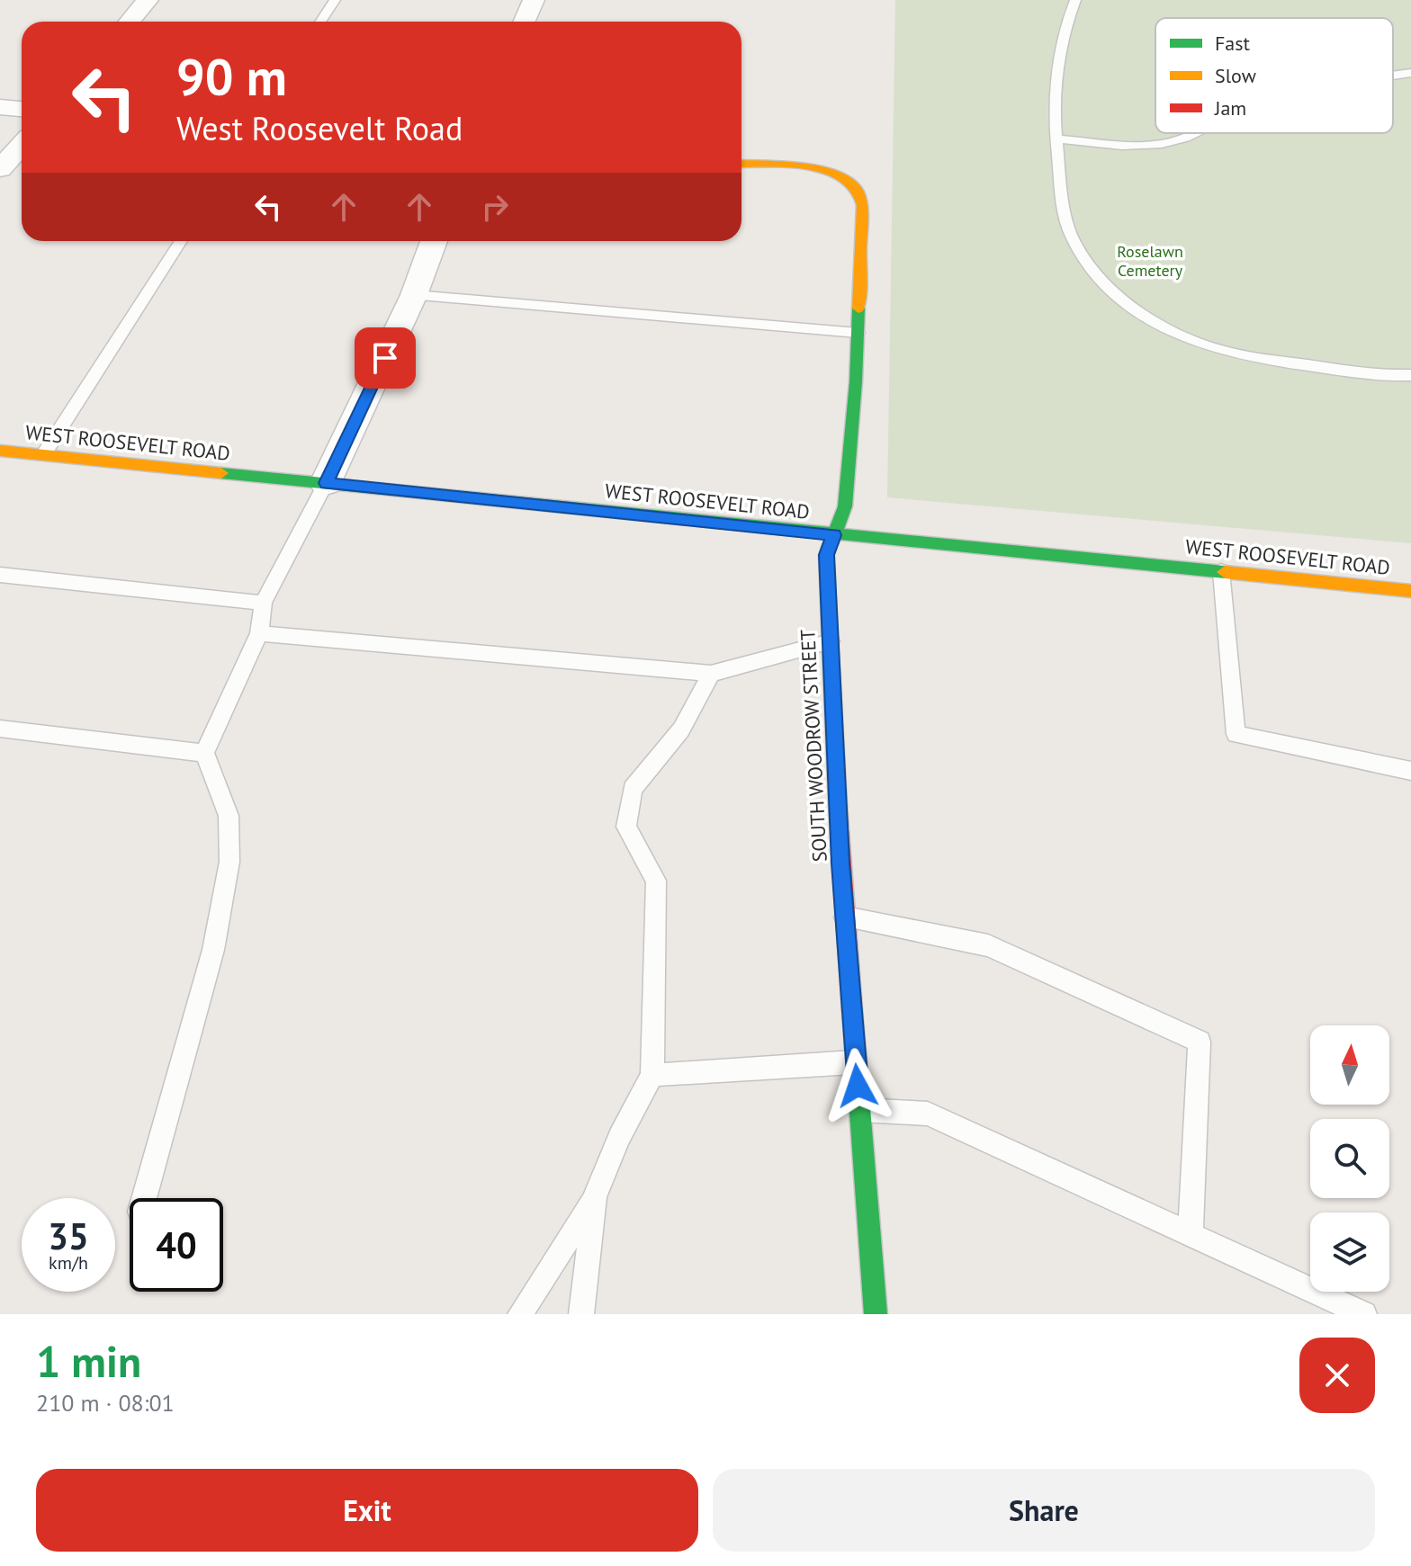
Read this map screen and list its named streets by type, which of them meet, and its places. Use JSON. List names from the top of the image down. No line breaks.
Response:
{"streets":{"street":["WEST ROOSEVELT ROAD","SOUTH WOODROW STREET"]},"crossings":[["WEST ROOSEVELT ROAD","SOUTH WOODROW STREET"]],"parks":["Roselawn Cemetery"],"legend":["Fast","Slow","Jam"],"north":"top","page":{"turn":["90 m","West Roosevelt Road"],"speed":"35 km/h","limit":"40","heading":["1 min","210 m · 08:01"],"buttons":["Exit","Share"]}}
